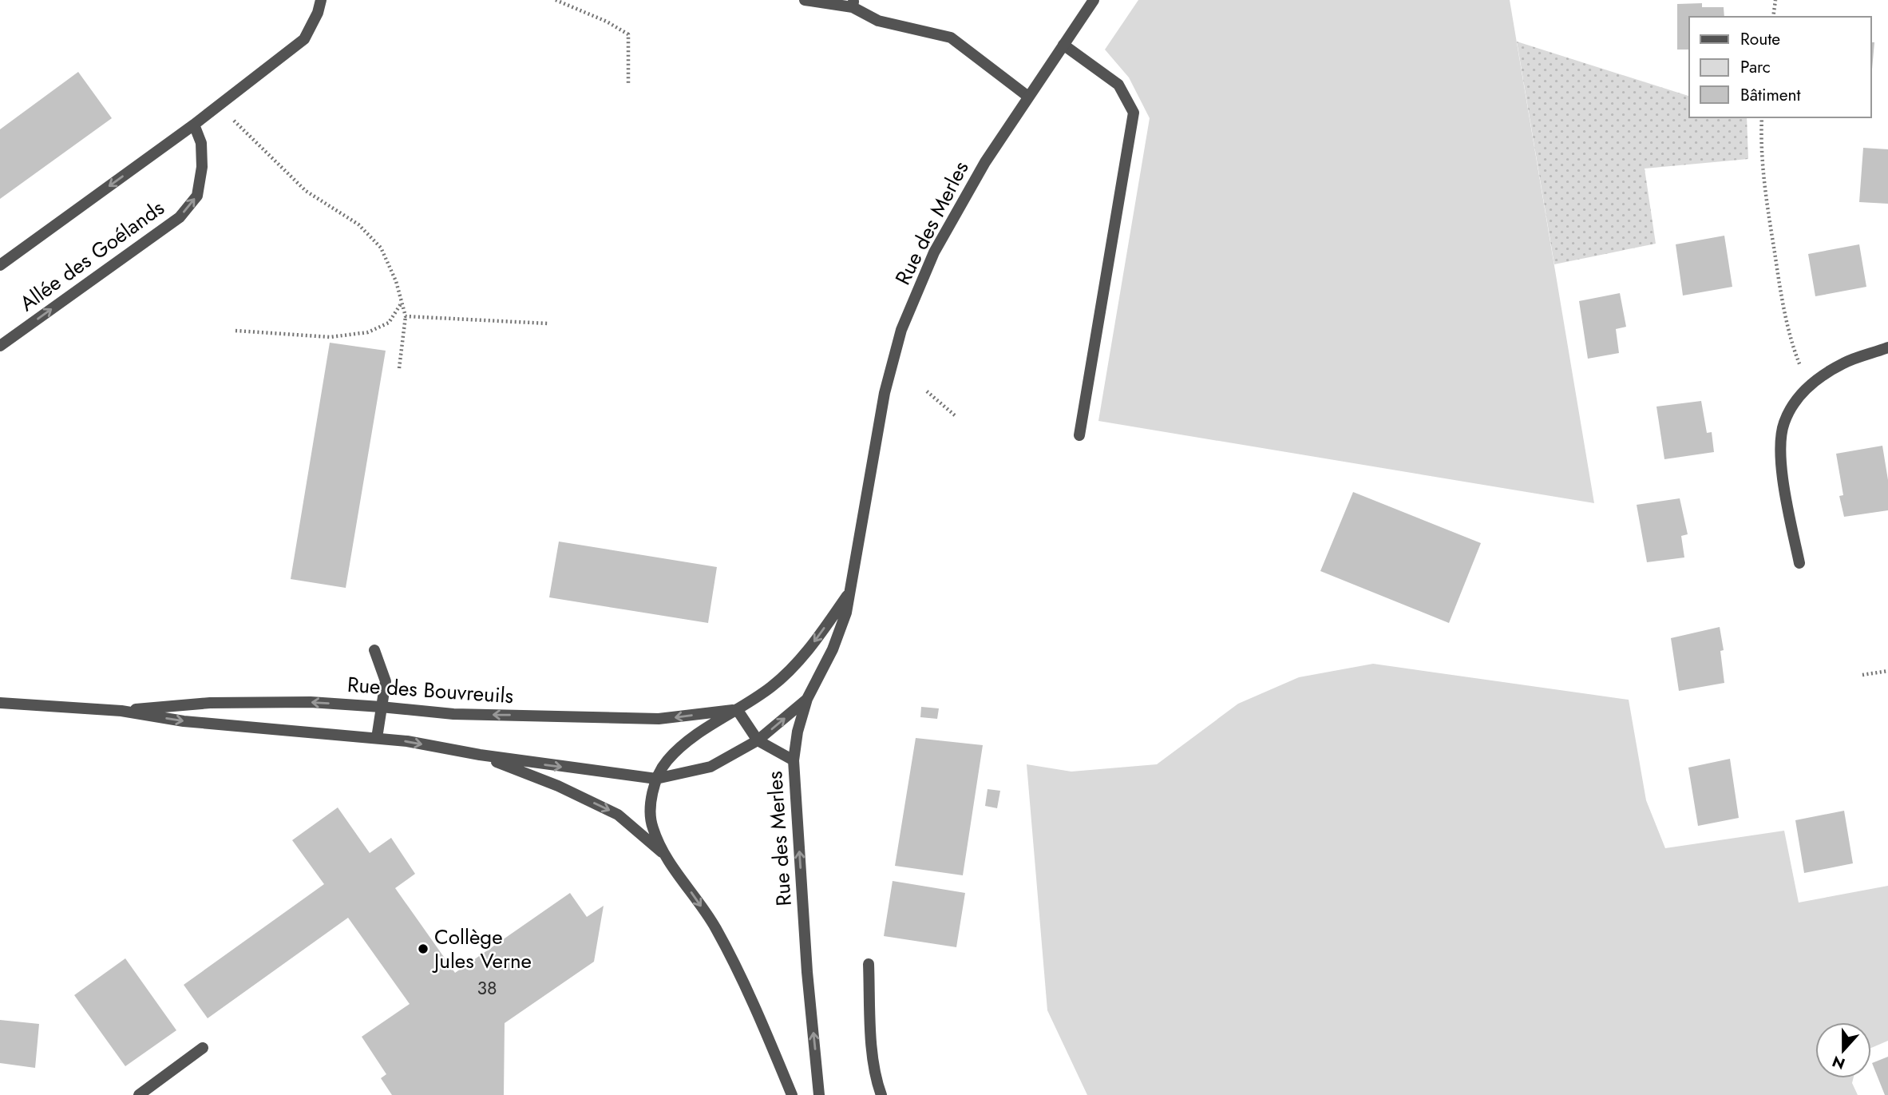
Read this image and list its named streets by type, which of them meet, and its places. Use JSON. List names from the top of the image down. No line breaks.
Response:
{"streets":{"street":["Rue des Merles","Allée des Goélands","Rue des Bouvreuils"]},"crossings":[["Rue des Merles","Rue des Bouvreuils"]],"places":["Collège Jules Verne"],"house_numbers":["38"],"legend":["Route","Parc","Bâtiment"],"north":"bottom"}
